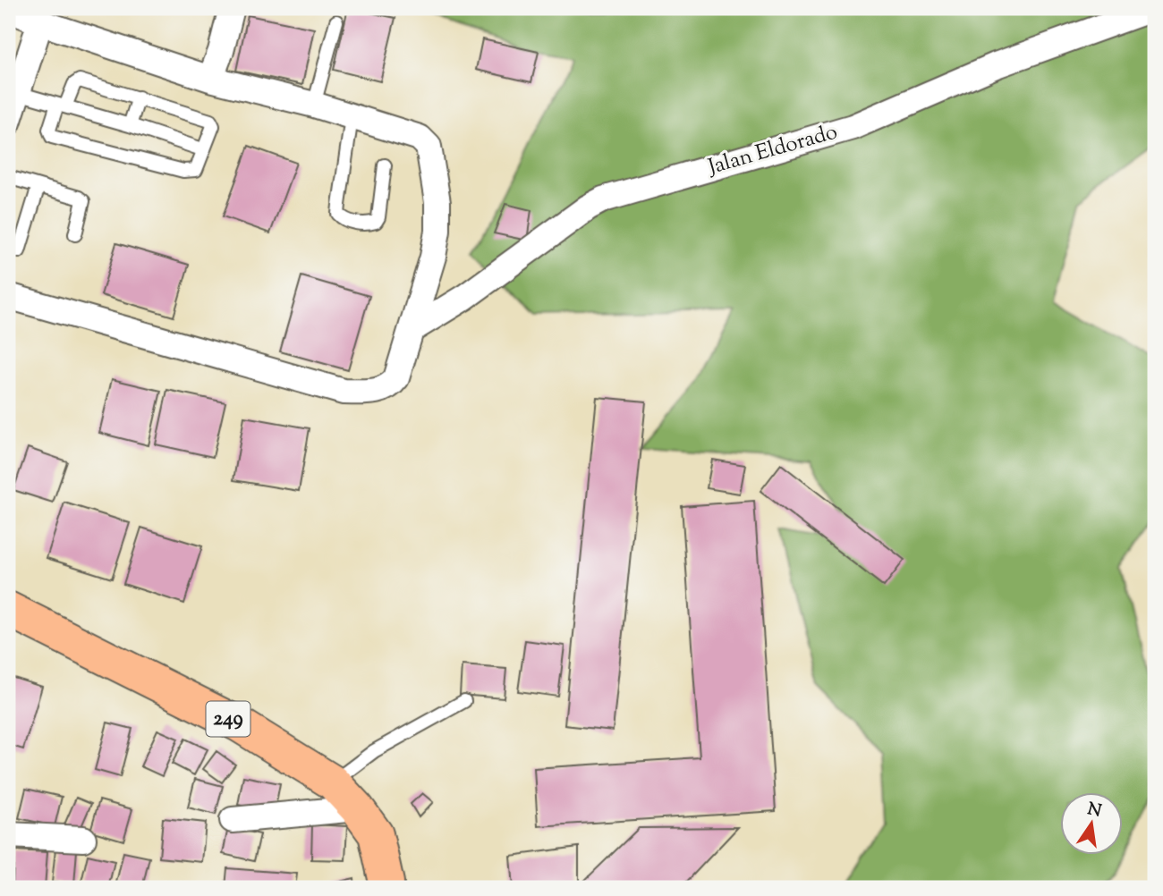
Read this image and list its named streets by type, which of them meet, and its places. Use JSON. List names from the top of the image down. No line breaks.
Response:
{"streets":{"main road":["249"],"street":["Jalan Eldorado"]},"north":"top"}
